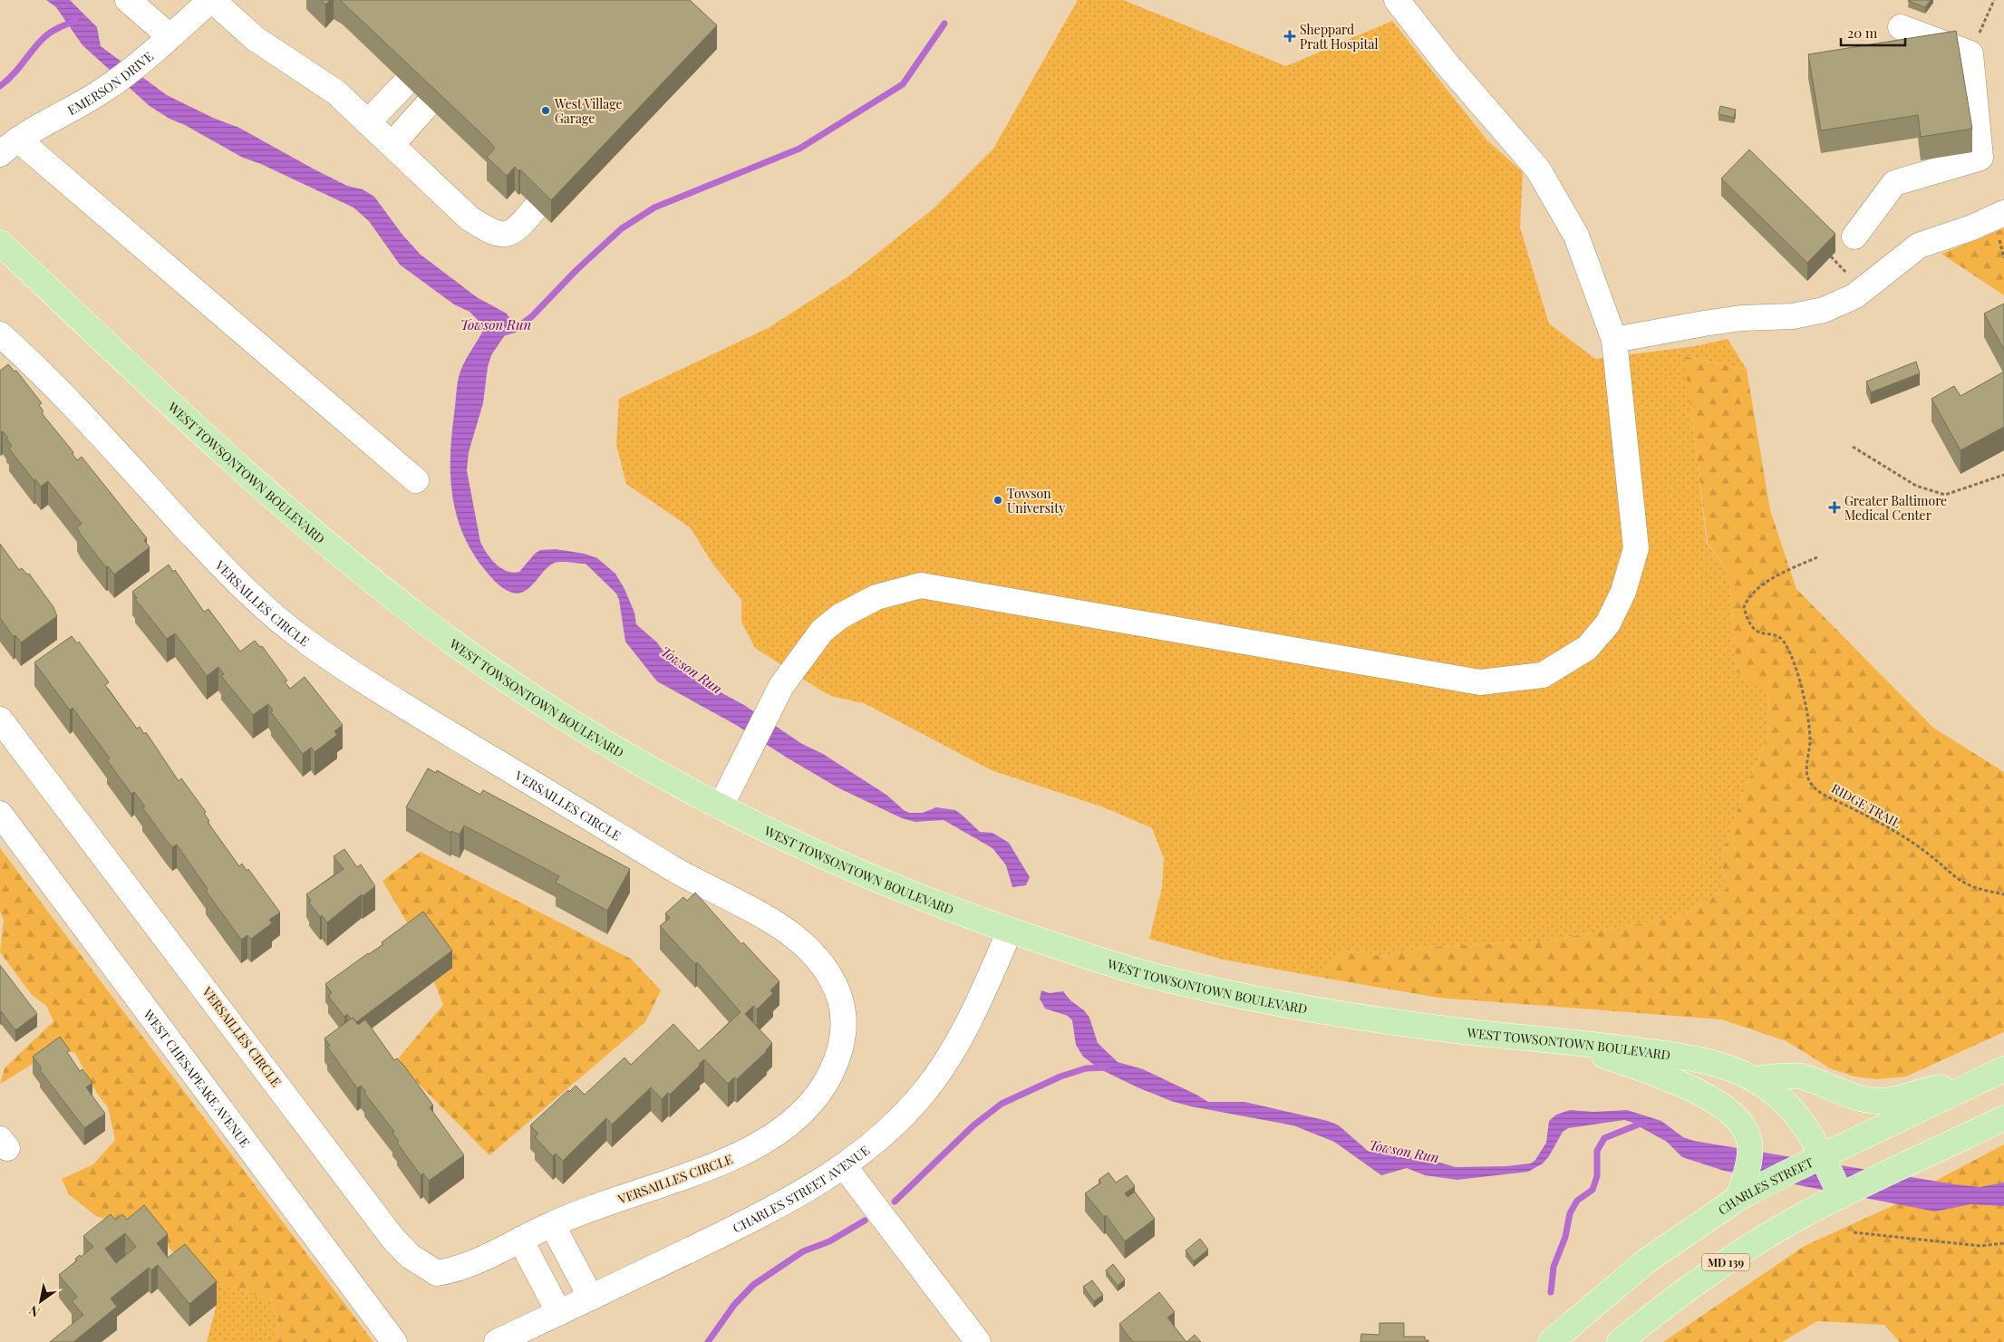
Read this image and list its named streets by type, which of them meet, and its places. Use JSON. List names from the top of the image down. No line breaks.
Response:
{"streets":{"main road":["WEST TOWSONTOWN BOULEVARD","CHARLES STREET","MD 139"],"street":["EMERSON DRIVE","VERSAILLES CIRCLE","WEST CHESAPEAKE AVENUE","CHARLES STREET AVENUE"],"path":["RIDGE TRAIL"]},"crossings":[["WEST TOWSONTOWN BOULEVARD","CHARLES STREET"],["WEST TOWSONTOWN BOULEVARD","CHARLES STREET AVENUE"],["WEST TOWSONTOWN BOULEVARD","MD 139"]],"water":["Towson Run"],"places":{"health":["Sheppard Pratt Hospital","Greater Baltimore Medical Center"],"other":["West Village Garage","Towson University"]},"scale_bar":"20 m","north":"bottom left"}
